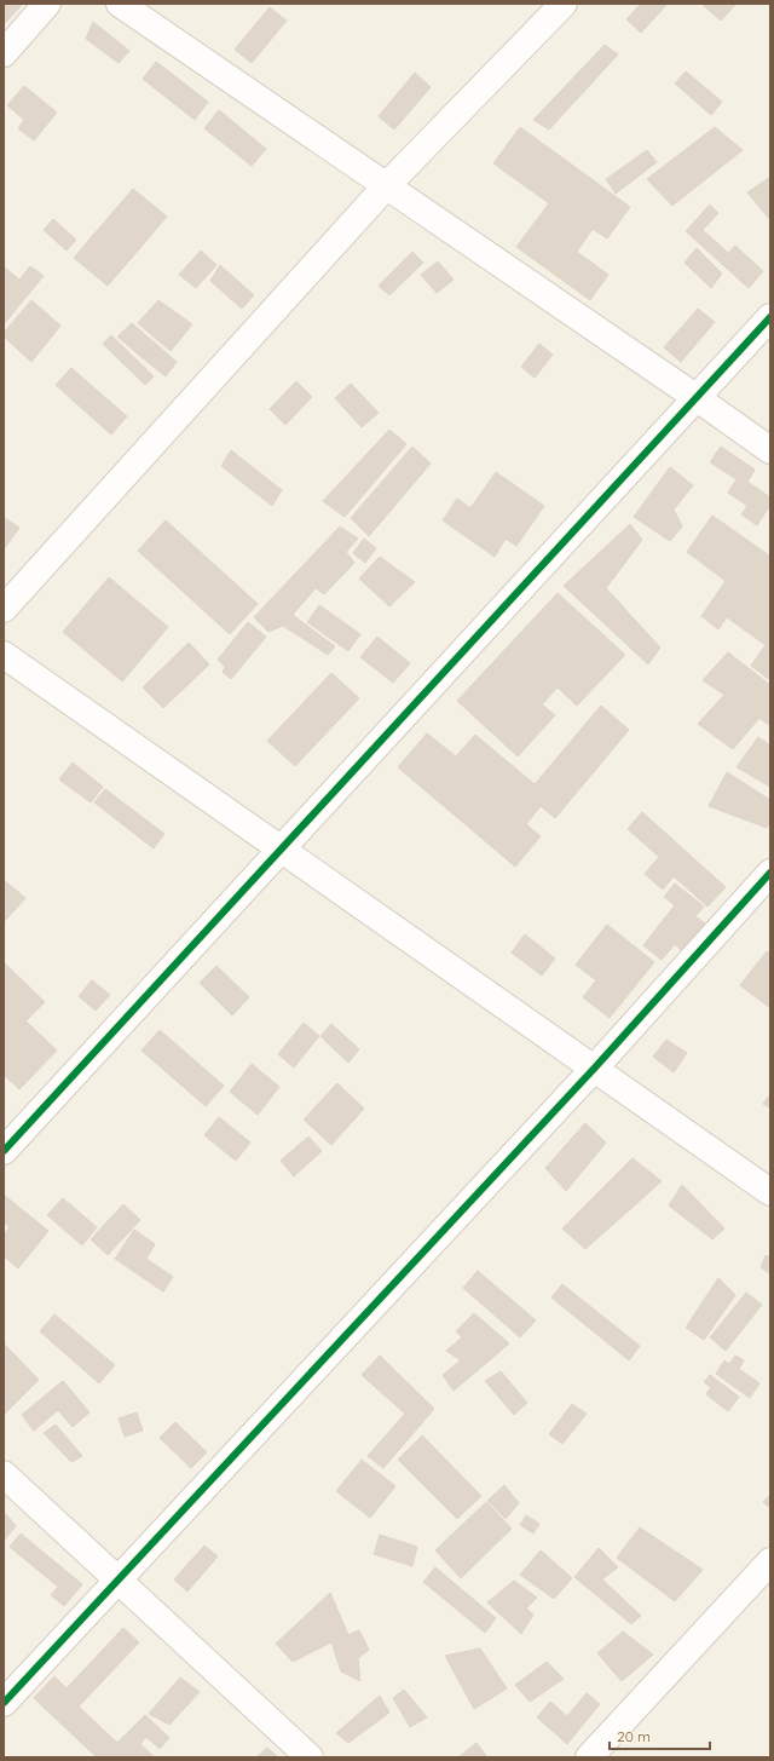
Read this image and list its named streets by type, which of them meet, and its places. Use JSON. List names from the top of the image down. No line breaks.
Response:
{"scale_bar":"20 m"}
